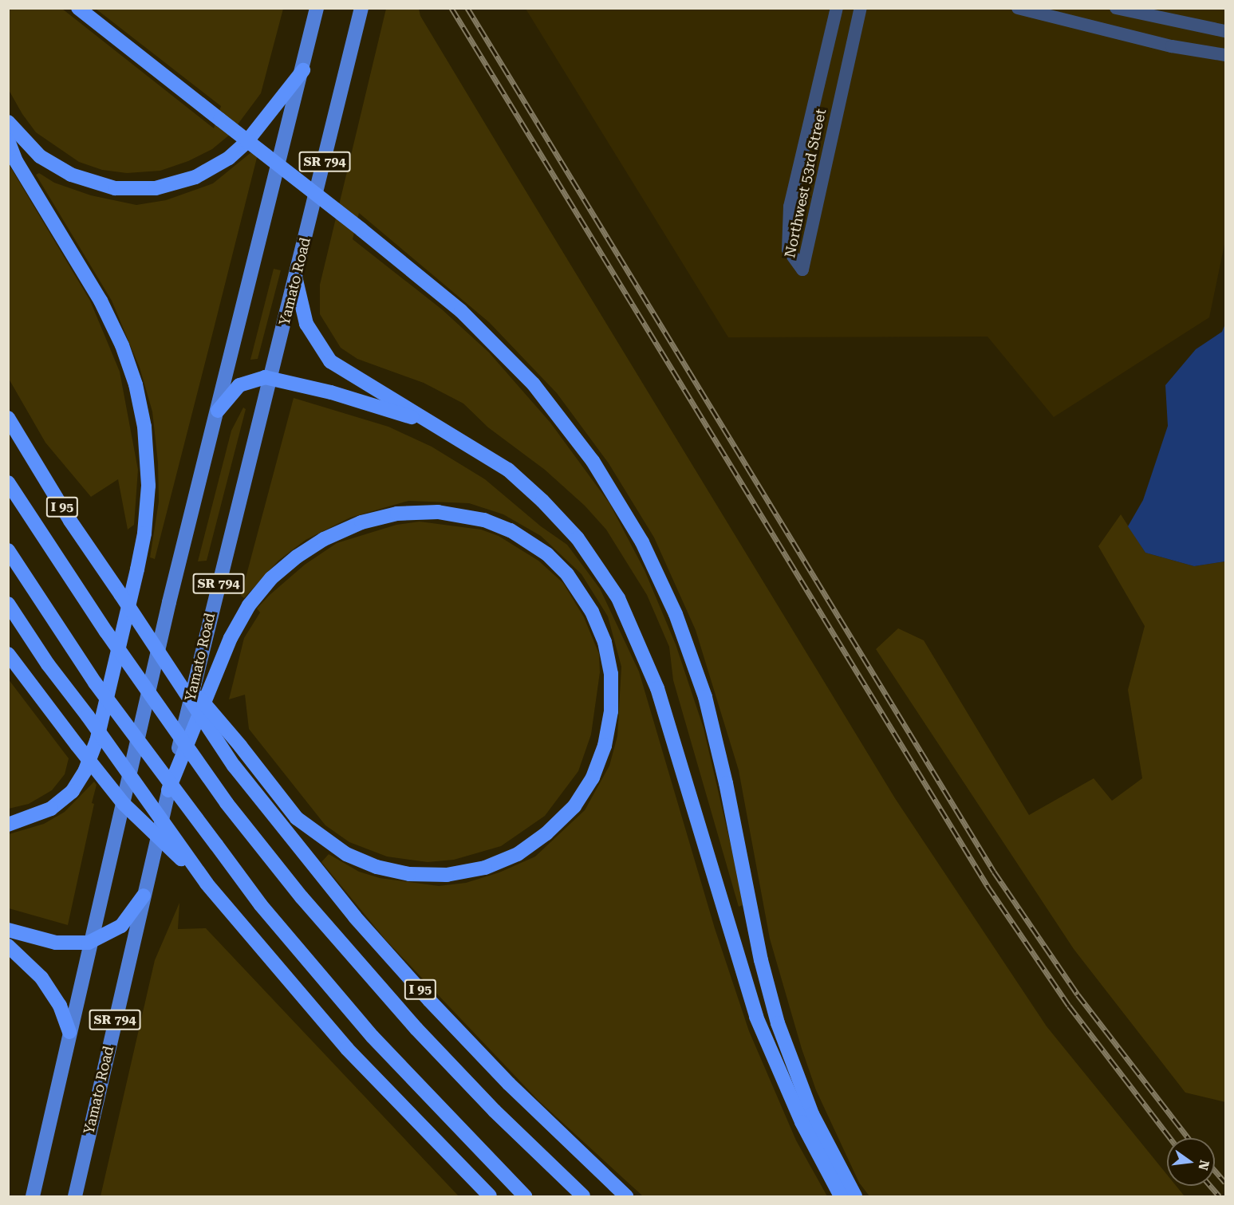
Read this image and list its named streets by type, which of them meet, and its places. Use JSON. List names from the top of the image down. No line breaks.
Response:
{"streets":{"highway":["I 95"],"main road":["SR 794","Yamato Road"],"street":["Northwest 53rd Street"]},"north":"right"}
